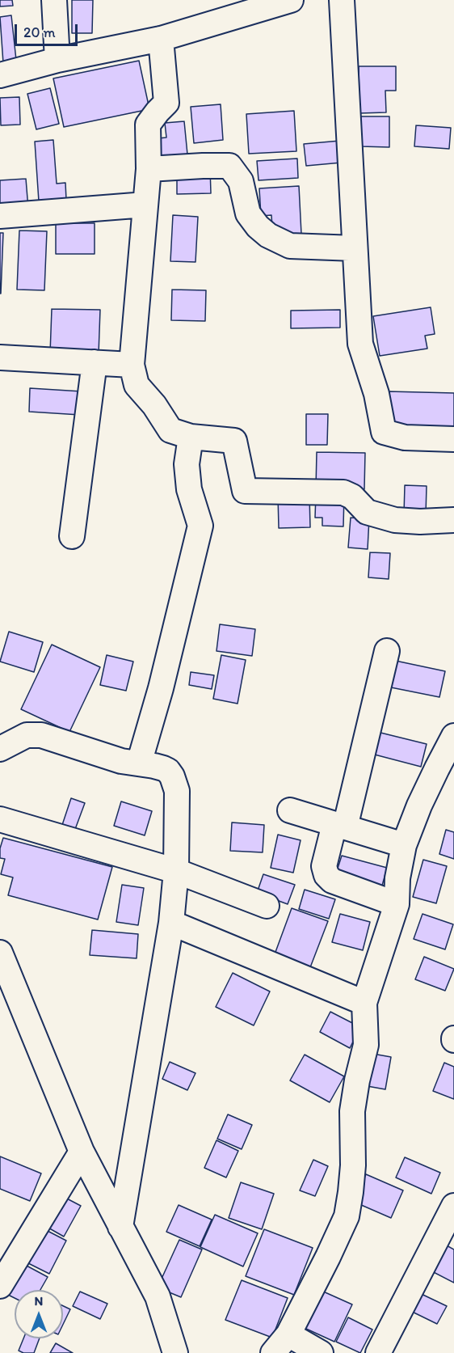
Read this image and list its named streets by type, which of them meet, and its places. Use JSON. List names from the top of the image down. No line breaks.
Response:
{"scale_bar":"20 m","north":"top"}
